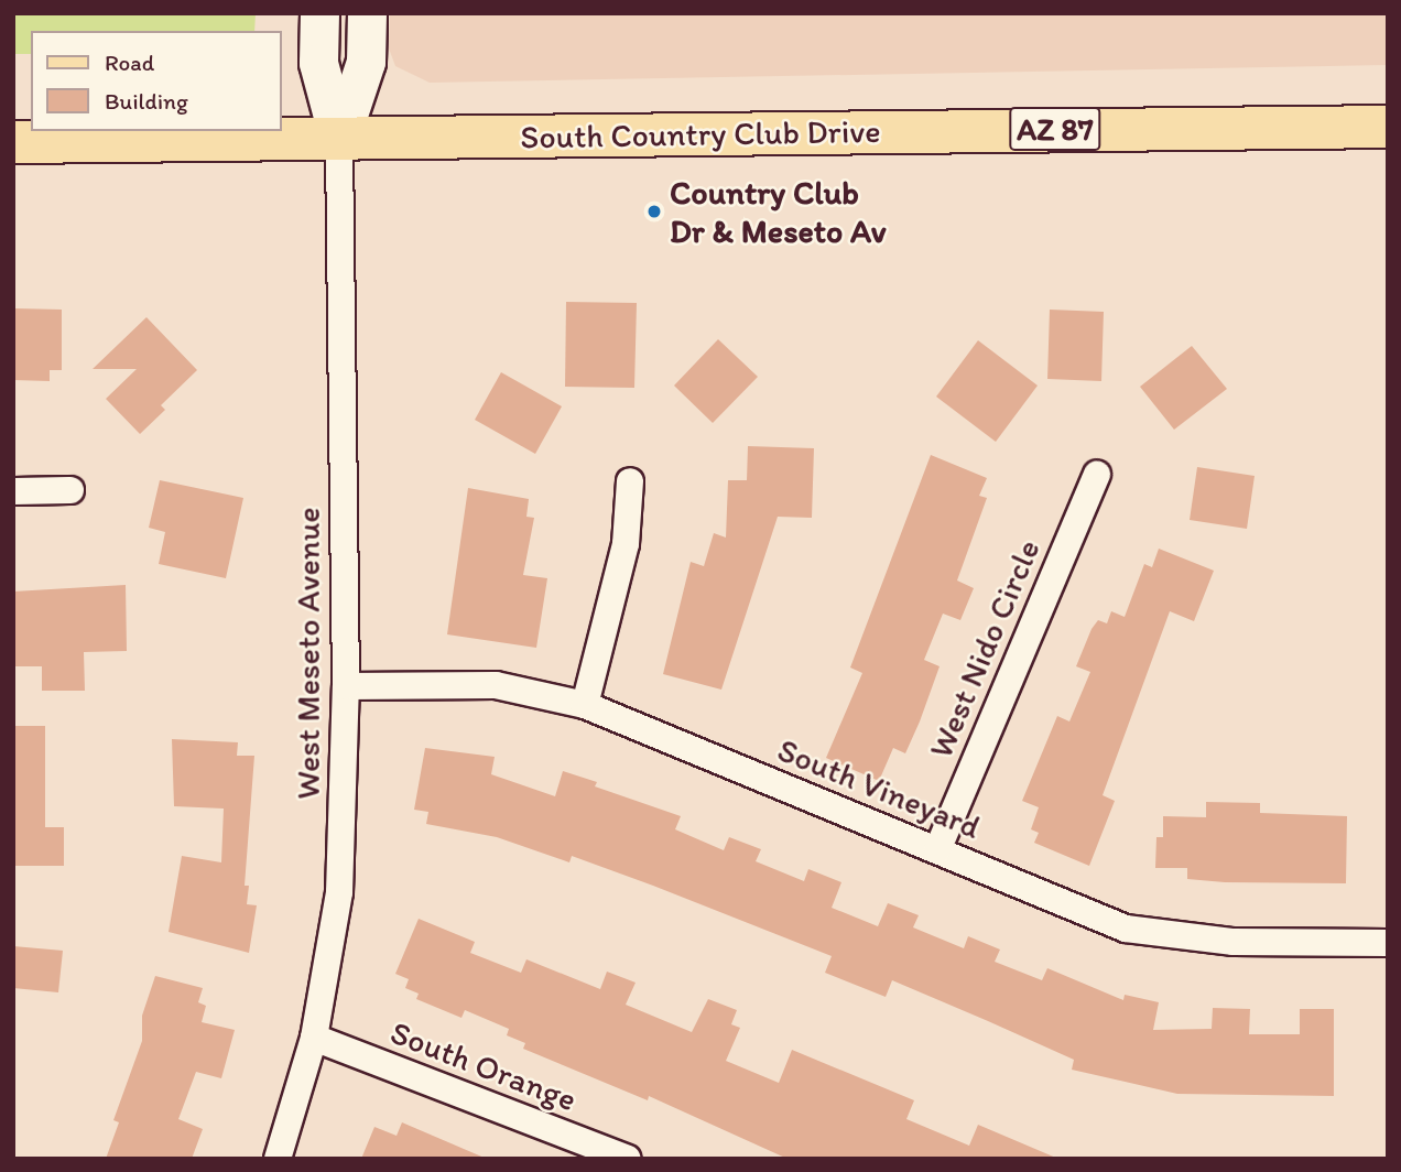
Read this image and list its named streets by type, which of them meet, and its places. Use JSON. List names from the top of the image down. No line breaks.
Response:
{"streets":{"main road":["AZ 87","South Country Club Drive"],"street":["West Nido Circle","West Meseto Avenue","South Vineyard","South Orange"]},"crossings":[["South Country Club Drive","West Meseto Avenue"],["West Nido Circle","South Vineyard"],["West Meseto Avenue","South Vineyard"],["West Meseto Avenue","South Orange"]],"places":["Country Club Dr & Meseto Av"],"legend":["Road","Building"]}
